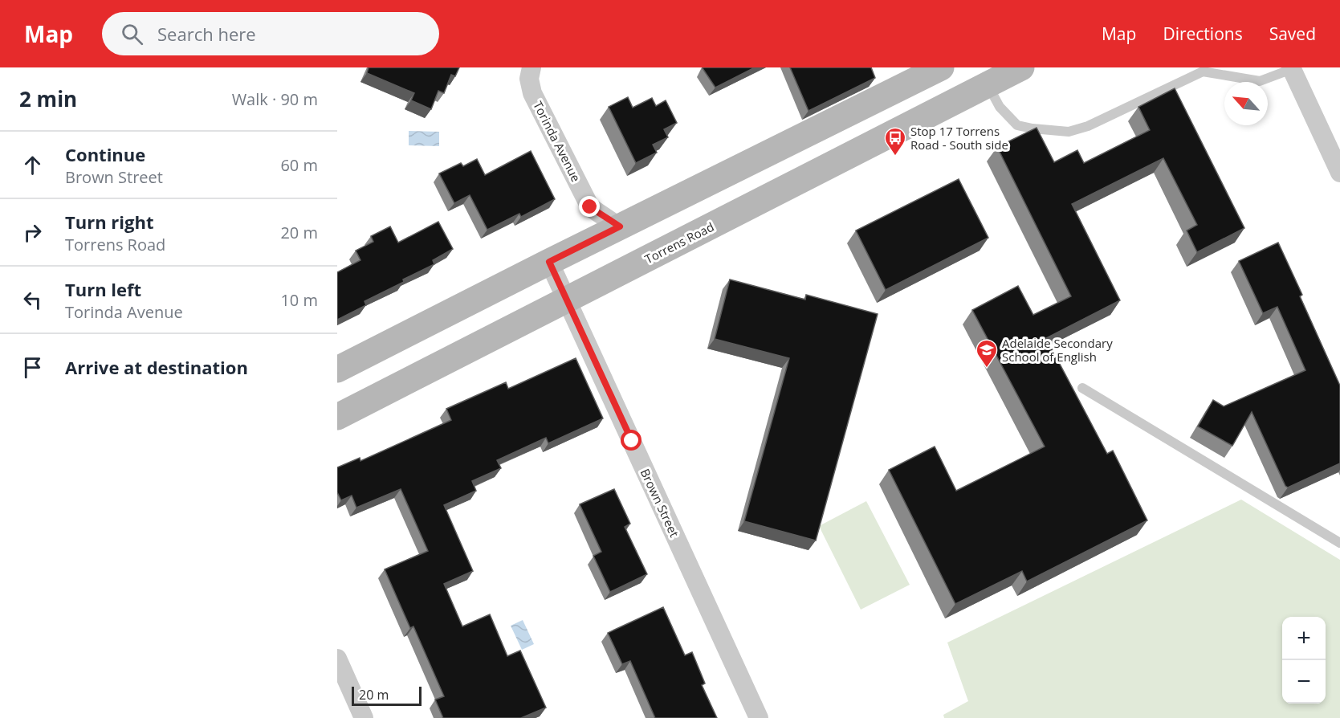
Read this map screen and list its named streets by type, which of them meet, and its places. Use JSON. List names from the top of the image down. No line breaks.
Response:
{"streets":{"main road":["Torrens Road"],"street":["Torinda Avenue","Brown Street"]},"crossings":[["Torrens Road","Brown Street"]],"places":{"bus stop":["Stop 17 Torrens Road - South side"],"school or university":["Adelaide Secondary School of English"]},"scale_bar":"20 m","north":"top left","page":{"header":"Map","search":"Search here","nav":["Map","Directions","Saved"],"heading":["2 min","Walk · 90 m"],"list":[["Continue","Brown Street","60 m"],["Turn right","Torrens Road","20 m"],["Turn left","Torinda Avenue","10 m"],"Arrive at destination"],"map_buttons":["+","−"],"scale":"20 m"}}
